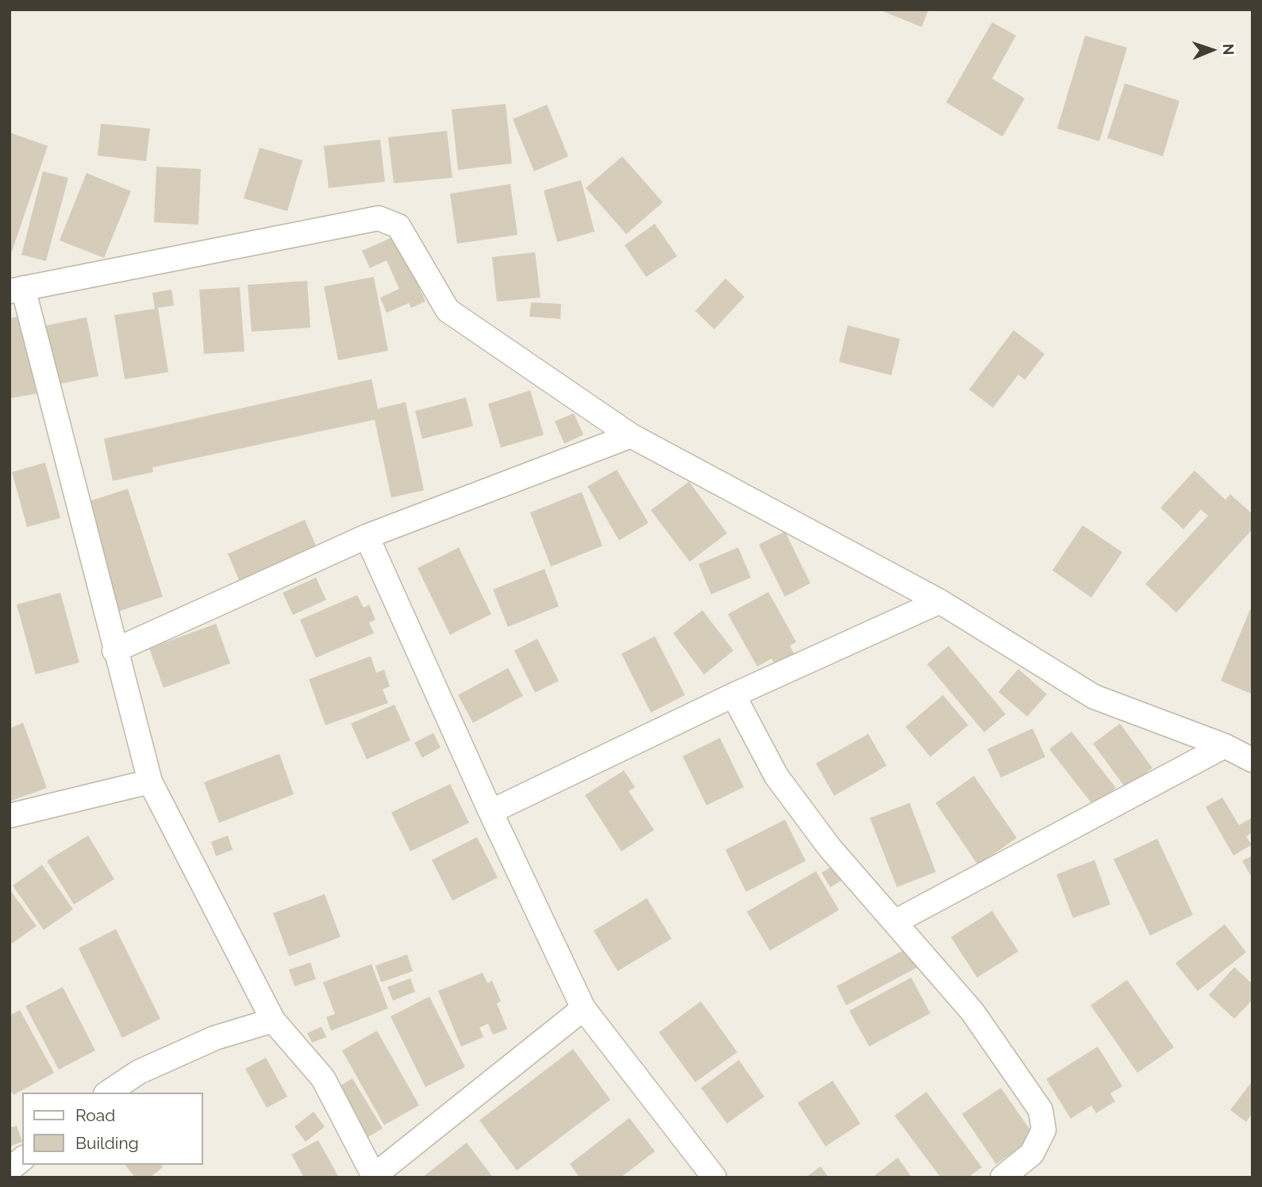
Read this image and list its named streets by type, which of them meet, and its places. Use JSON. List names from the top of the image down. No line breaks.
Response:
{"legend":["Road","Building"],"north":"right"}
